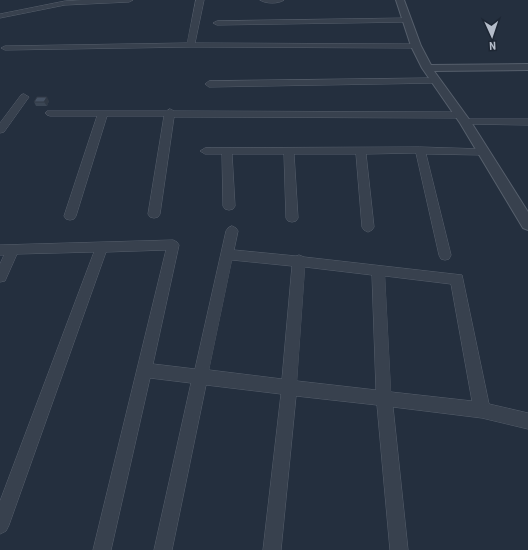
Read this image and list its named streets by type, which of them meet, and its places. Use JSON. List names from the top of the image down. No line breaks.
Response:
{"north":"bottom"}
